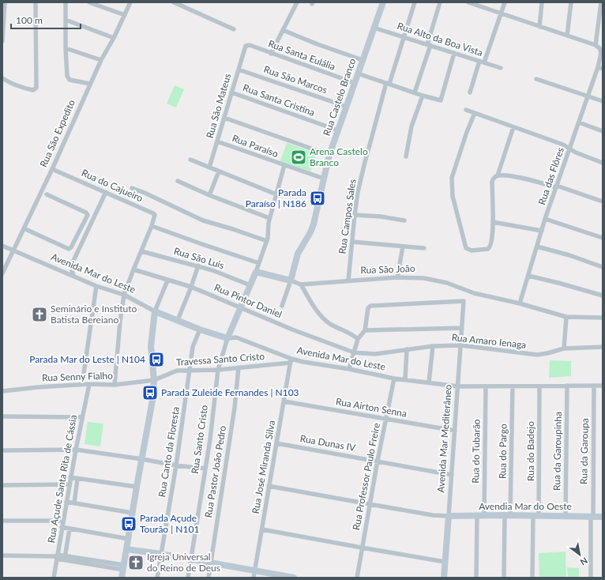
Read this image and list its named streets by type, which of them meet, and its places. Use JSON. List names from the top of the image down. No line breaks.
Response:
{"streets":{"street":["Rua Alto da Boa Vista","Rua Santa Eulália","Rua São Marcos","Rua Castelo Branco","Rua Santa Cristina","Rua São Mateus","Rua São Expedito","Rua Paraíso","Rua das Flôres","Rua do Cajueiro","Rua Campos Sales","Rua São Luis","Rua São João","Avenida Mar do Leste","Rua Pintor Daniel","Rua Amaro Ienaga","Travessa Santo Cristo","Rua Senny Fialho","Rua Airton Senna","Avenida Mar Mediterâneo","Rua Santo Cristo","Rua Dunas IV","Rua do Tubarão","Rua do Pargo","Rua do Badejo","Rua da Garoupinha","Rua da Garoupa","Rua Canto da Floresta","Rua José Miranda Silva","Rua Pastor João Pedro","Rua Professor Paulo Freire","Rua Açude Santa Rita de Cássia","Avendia Mar do Oeste"]},"crossings":[["Rua Alto da Boa Vista","Rua Castelo Branco"],["Rua Alto da Boa Vista","Rua Campos Sales"],["Rua Santa Eulália","Rua Castelo Branco"],["Rua Santa Eulália","Rua São Mateus"],["Rua São Marcos","Rua Castelo Branco"],["Rua São Marcos","Rua São Mateus"],["Rua Castelo Branco","Rua Santa Cristina"],["Rua Castelo Branco","Rua Paraíso"],["Rua Castelo Branco","Rua São João"],["Rua Santa Cristina","Rua São Mateus"],["Rua São Mateus","Rua Paraíso"],["Rua São Expedito","Rua do Cajueiro"],["Rua São Expedito","Avenida Mar do Leste"],["Rua das Flôres","Rua São João"],["Rua Campos Sales","Rua São João"],["Rua São Luis","Rua Santo Cristo"],["Rua São João","Rua Santo Cristo"],["Avenida Mar do Leste","Travessa Santo Cristo"],["Avenida Mar do Leste","Avenida Mar Mediterâneo"],["Avenida Mar do Leste","Rua Santo Cristo"],["Avenida Mar do Leste","Rua do Tubarão"],["Avenida Mar do Leste","Rua do Pargo"],["Avenida Mar do Leste","Rua do Badejo"],["Avenida Mar do Leste","Rua da Garoupinha"],["Avenida Mar do Leste","Rua da Garoupa"],["Avenida Mar do Leste","Rua Canto da Floresta"],["Avenida Mar do Leste","Rua José Miranda Silva"],["Avenida Mar do Leste","Rua Professor Paulo Freire"],["Rua Pintor Daniel","Rua Amaro Ienaga"],["Rua Pintor Daniel","Rua Santo Cristo"],["Rua Amaro Ienaga","Avenida Mar Mediterâneo"],["Travessa Santo Cristo","Rua Senny Fialho"],["Travessa Santo Cristo","Rua Santo Cristo"],["Travessa Santo Cristo","Rua Canto da Floresta"],["Travessa Santo Cristo","Rua José Miranda Silva"],["Travessa Santo Cristo","Rua Pastor João Pedro"],["Rua Senny Fialho","Rua Açude Santa Rita de Cássia"],["Rua Airton Senna","Avenida Mar Mediterâneo"],["Rua Airton Senna","Rua José Miranda Silva"],["Rua Airton Senna","Rua Professor Paulo Freire"],["Avenida Mar Mediterâneo","Rua Dunas IV"],["Avenida Mar Mediterâneo","Avendia Mar do Oeste"],["Rua Dunas IV","Rua José Miranda Silva"],["Rua Dunas IV","Rua Professor Paulo Freire"],["Rua do Tubarão","Avendia Mar do Oeste"],["Rua do Pargo","Avendia Mar do Oeste"],["Rua do Badejo","Avendia Mar do Oeste"],["Rua da Garoupinha","Avendia Mar do Oeste"],["Rua da Garoupa","Avendia Mar do Oeste"]],"places":{"sports":["Arena Castelo Branco"],"bus stop":["Parada Paraíso | N186","Parada Mar do Leste | N104","Parada Zuleide Fernandes | N103","Parada Açude Tourão | N101"],"church":["Seminário e Instituto Batista Bereiano","Igreja Universal do Reino de Deus"]},"scale_bar":"100 m","north":"bottom right"}
